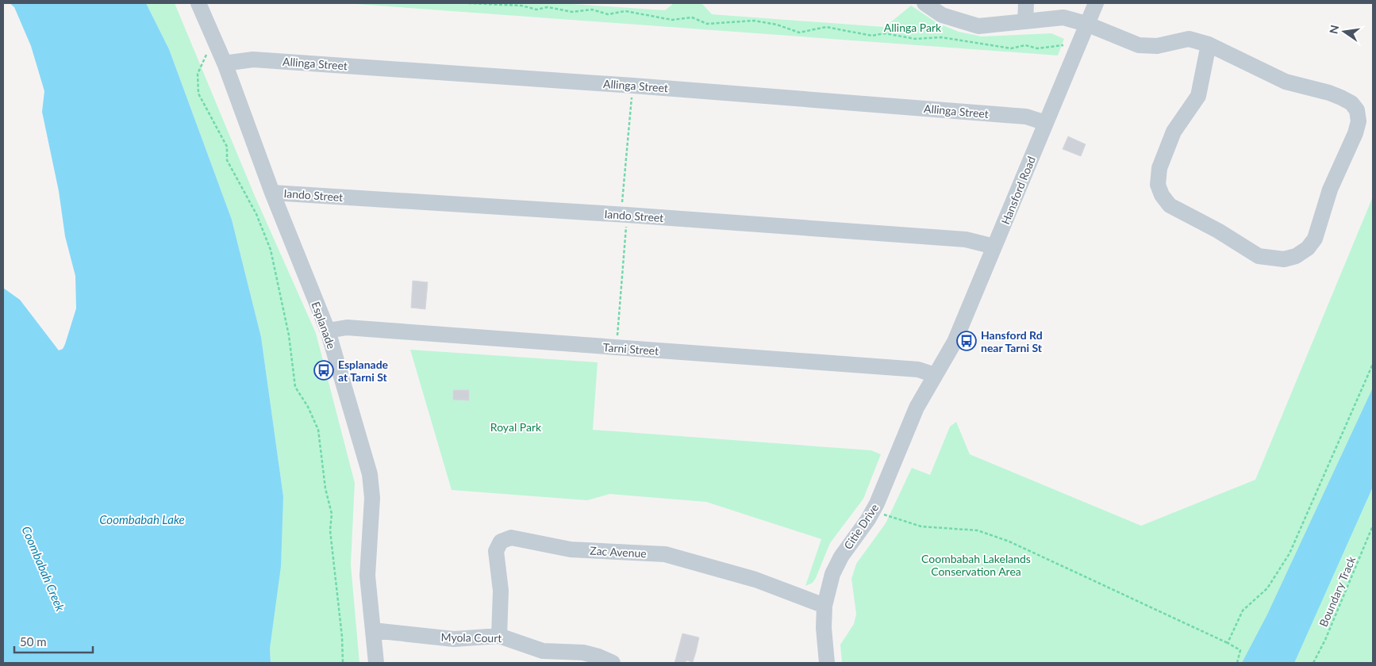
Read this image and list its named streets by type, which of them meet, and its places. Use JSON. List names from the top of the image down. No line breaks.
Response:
{"streets":{"street":["Allinga Street","Hansford Road","Iando Street","Esplanade","Tarni Street","Citie Drive","Zac Avenue","Myola Court"],"path":["Boundary Track"]},"crossings":[["Allinga Street","Hansford Road"],["Allinga Street","Esplanade"],["Hansford Road","Iando Street"],["Hansford Road","Tarni Street"],["Hansford Road","Citie Drive"],["Iando Street","Esplanade"],["Esplanade","Tarni Street"],["Esplanade","Myola Court"],["Tarni Street","Citie Drive"],["Citie Drive","Zac Avenue"],["Zac Avenue","Myola Court"]],"water":["Coombabah Lake","Coombabah Creek"],"parks":["Allinga Park","Royal Park","Coombabah Lakelands Conservation Area"],"places":{"bus stop":["Hansford Rd near Tarni St","Esplanade at Tarni St"]},"scale_bar":"50 m","north":"left"}
